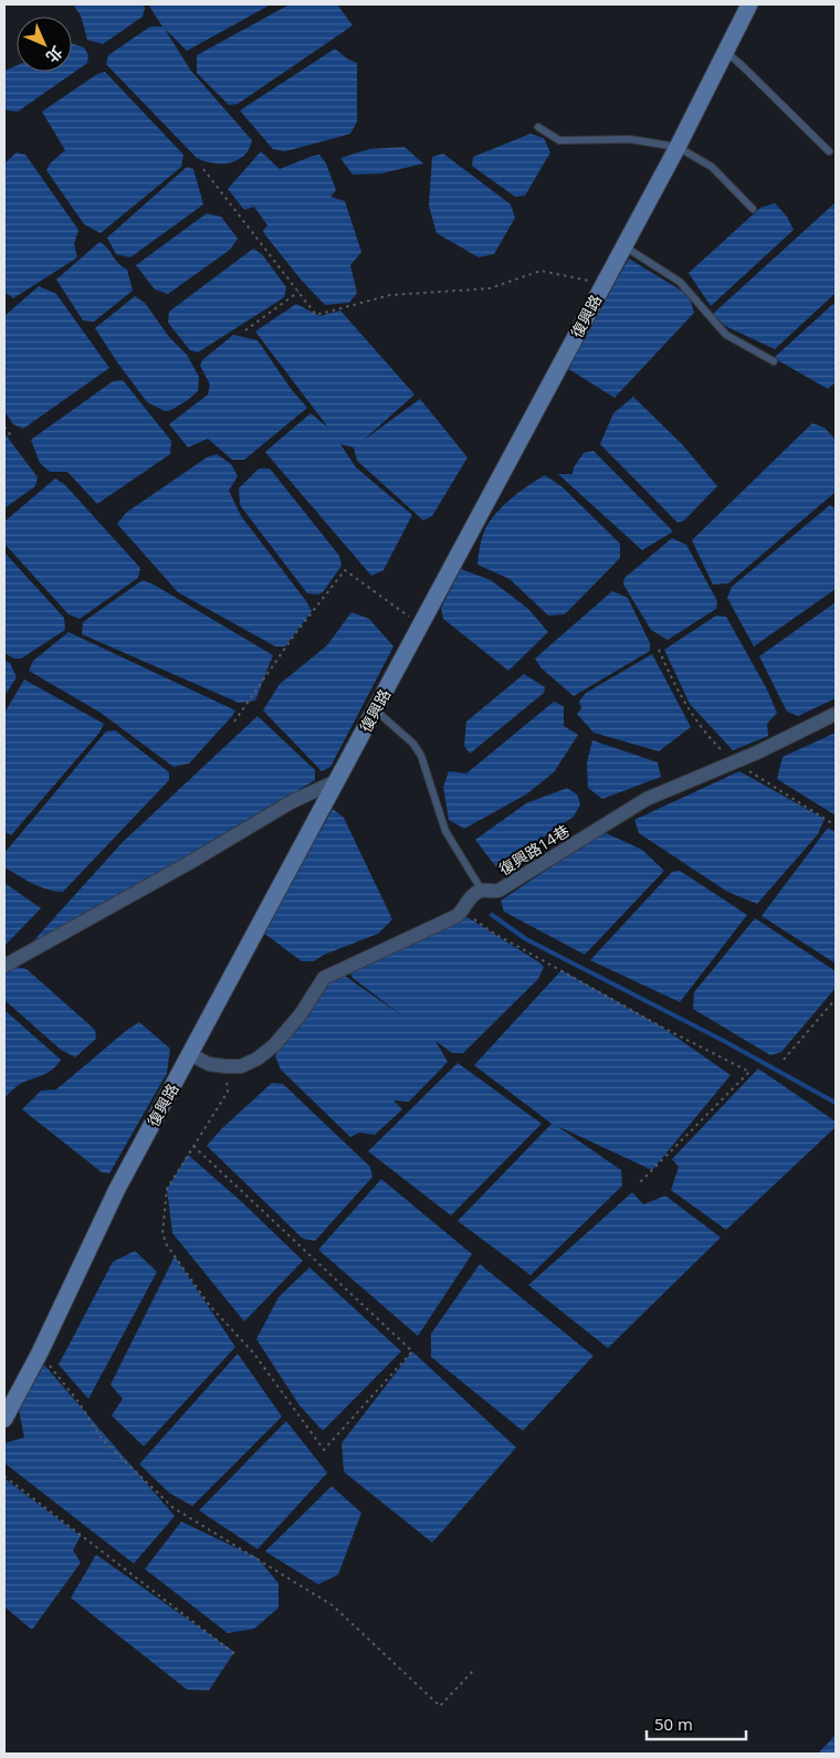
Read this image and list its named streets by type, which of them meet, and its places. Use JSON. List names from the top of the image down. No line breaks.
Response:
{"streets":{"street":["復興路","復興路14巷"]},"scale_bar":"50 m","north":"bottom right"}
